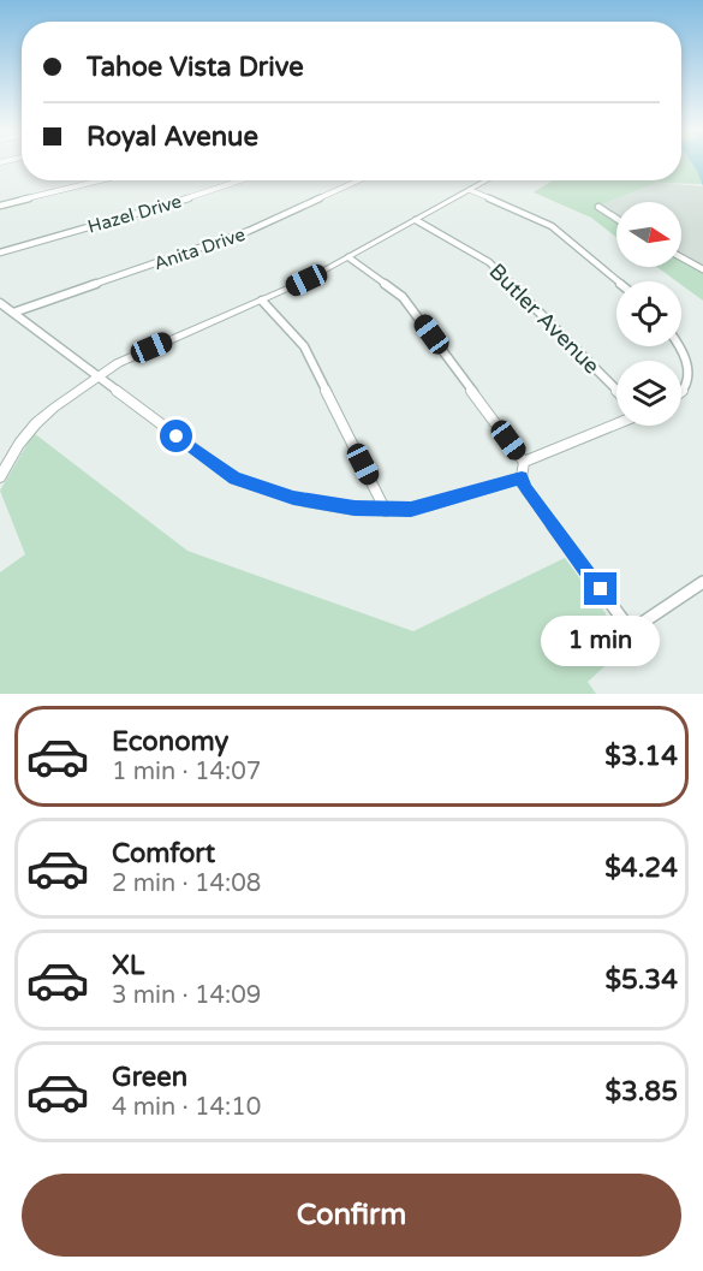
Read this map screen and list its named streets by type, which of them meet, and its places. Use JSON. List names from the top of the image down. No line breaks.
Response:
{"streets":{"street":["Hazel Drive","Anita Drive","Butler Avenue"]},"north":"right","page":{"banner":["Tahoe Vista Drive","Royal Avenue"],"bubble":"1 min","list":[{"name":"Economy","note":"1 min · 14:07","value":"$3.14"},{"name":"Comfort","note":"2 min · 14:08","value":"$4.24"},{"name":"XL","note":"3 min · 14:09","value":"$5.34"},{"name":"Green","note":"4 min · 14:10","value":"$3.85"}],"buttons":"Confirm"}}
